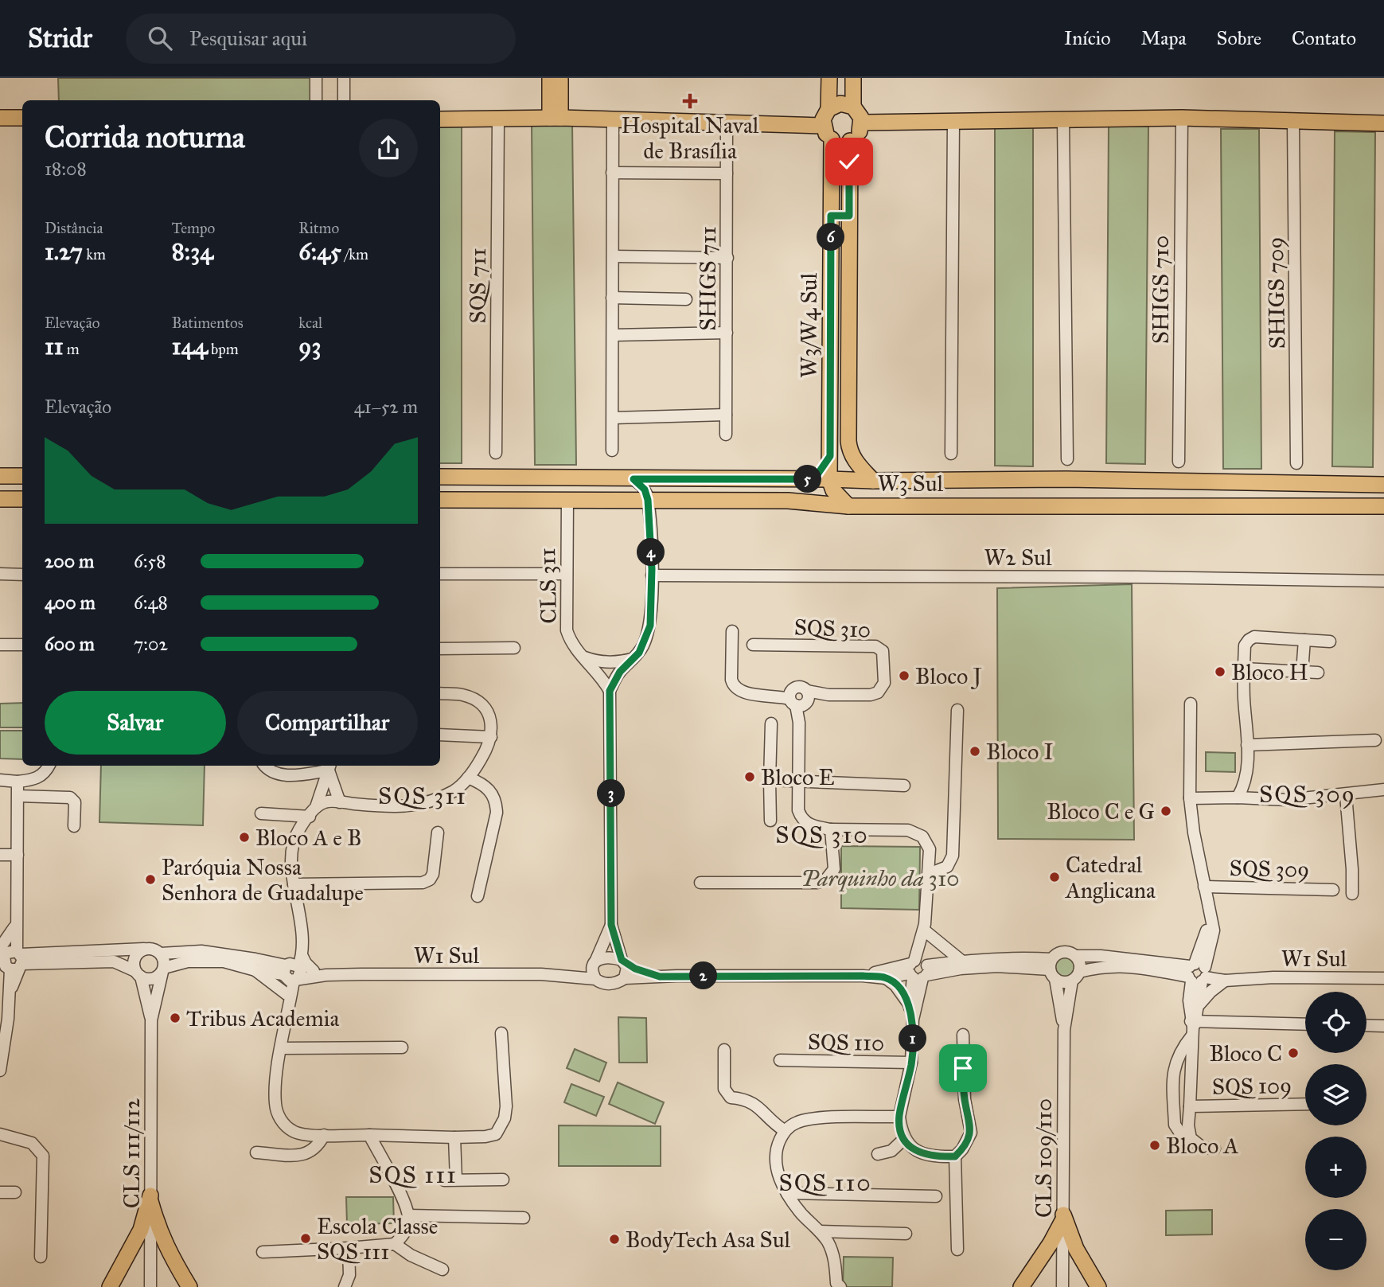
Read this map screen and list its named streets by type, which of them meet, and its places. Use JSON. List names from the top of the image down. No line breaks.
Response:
{"streets":{"main road":["W3/W4 Sul","W3 Sul"],"street":["SHIGS 711","SQS 711","SHIGS 710","SHIGS 709","W2 Sul","CLS 311","SQS 310","SQS 309","W1 Sul","SQS 110","SQS 109","CLS 111/112","CLS 109/110"]},"crossings":[["W3/W4 Sul","W3 Sul"],["W3 Sul","CLS 311"],["SQS 309","W1 Sul"],["SQS 309","SQS 109"],["W1 Sul","SQS 109"],["W1 Sul","CLS 111/112"],["W1 Sul","CLS 109/110"]],"districts":["SQS 309","SQS 311","SQS 310","SQS 111","SQS 110"],"parks":["Parquinho da 310"],"places":{"health":["Hospital Naval de Brasília"],"other":["Bloco H","Bloco J","Bloco I","Bloco E","Bloco C e G","Bloco A e B","Catedral Anglicana","Paróquia Nossa Senhora de Guadalupe","Tribus Academia","Bloco C","Bloco A","Escola Classe SQS 111","BodyTech Asa Sul"]},"page":{"header":"Stridr","search":"Pesquisar aqui","nav":["Início","Mapa","Sobre","Contato"],"heading":["Corrida noturna","18:08"],"stats":[["Distância","1.27 km"],["Tempo","8:34"],["Ritmo","6:45 /km"],["Elevação","11 m"],["Batimentos","144 bpm"],["kcal","93"]],"pins":["6","5","4","3","2","1"],"chart":["Elevação","41–52 m"],"list":[{"name":"200 m","note":"6:58"},{"name":"400 m","note":"6:48"},{"name":"600 m","note":"7:02"}],"buttons":["Salvar","Compartilhar"],"map_buttons":["+","−"]}}
